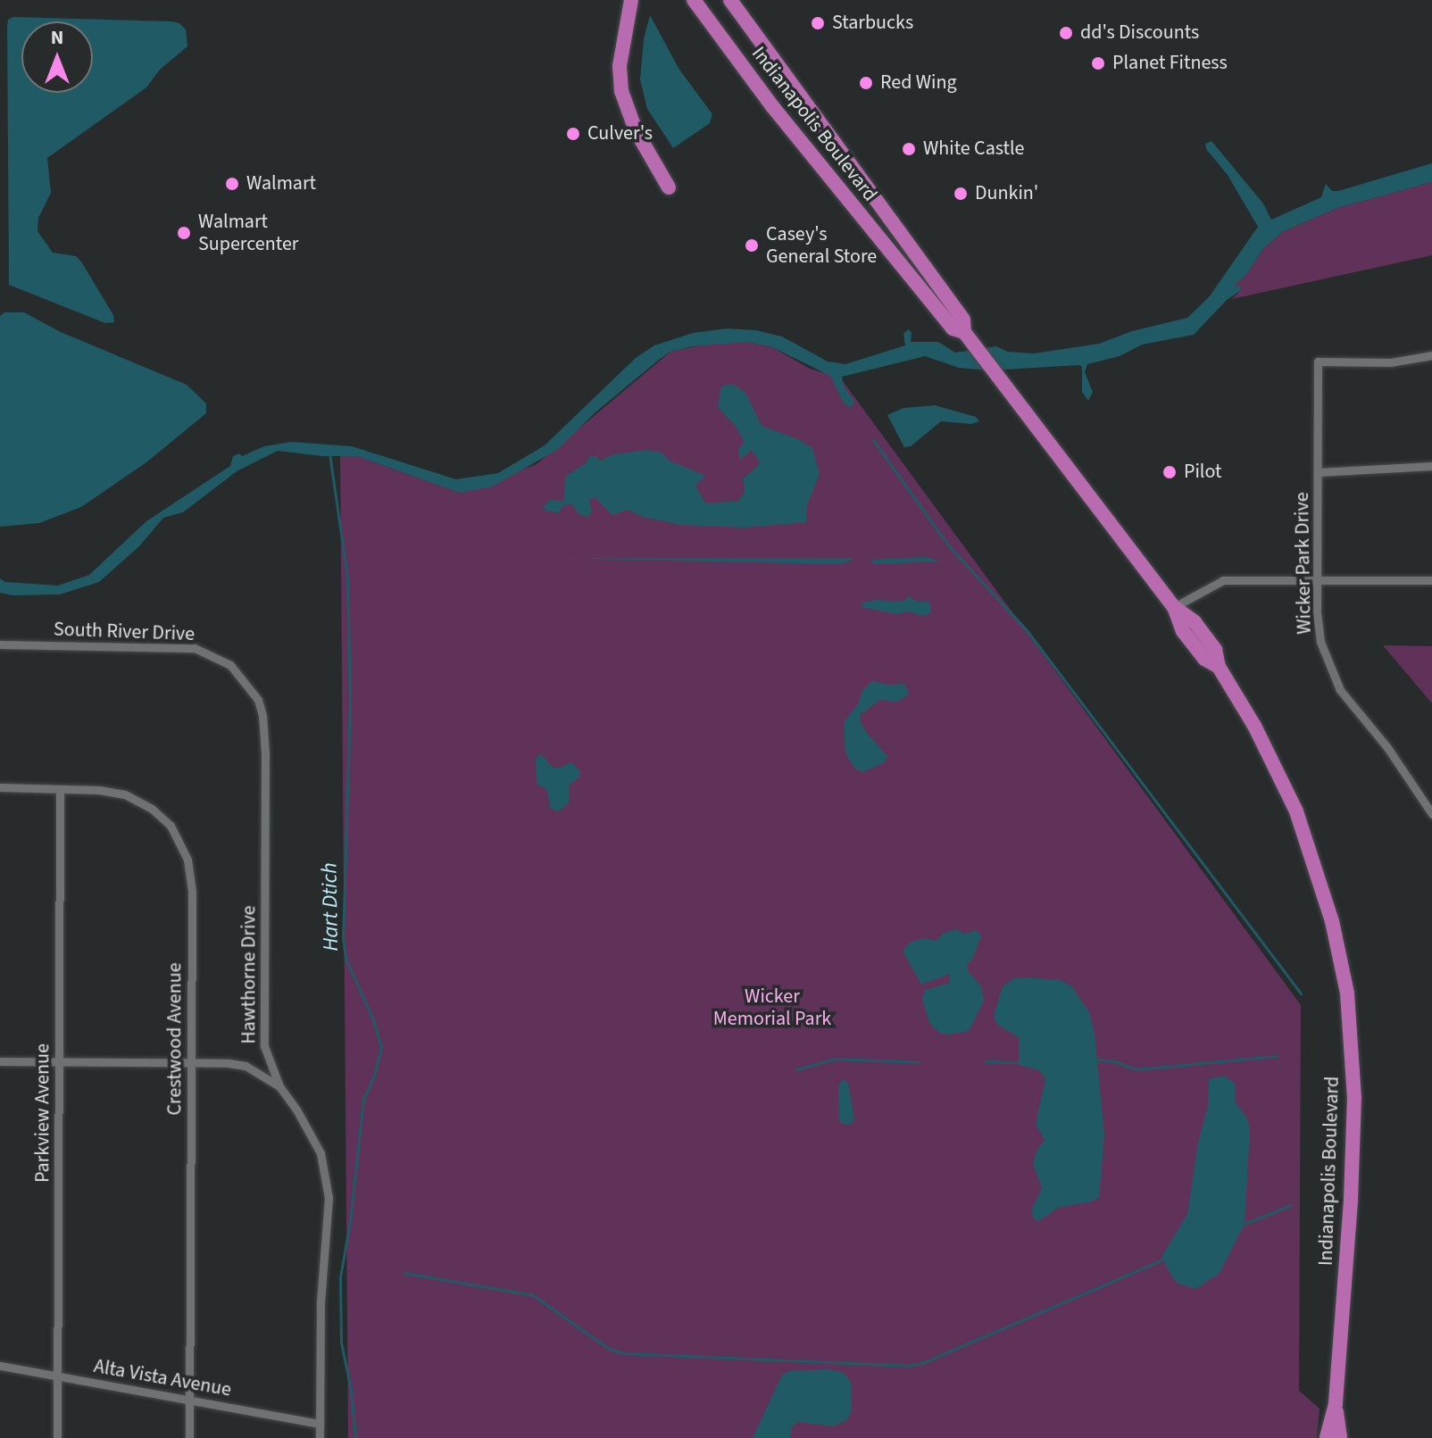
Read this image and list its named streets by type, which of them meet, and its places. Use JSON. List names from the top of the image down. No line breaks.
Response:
{"streets":{"highway":["Indianapolis Boulevard"],"street":["Wicker Park Drive","South River Drive","Hawthorne Drive","Crestwood Avenue","Parkview Avenue","Alta Vista Avenue"]},"crossings":[["South River Drive","Hawthorne Drive"],["Hawthorne Drive","Alta Vista Avenue"],["Crestwood Avenue","Parkview Avenue"],["Crestwood Avenue","Alta Vista Avenue"],["Parkview Avenue","Alta Vista Avenue"]],"water":["Hart Dtich"],"parks":["Wicker Memorial Park"],"places":["Starbucks","dd's Discounts","Planet Fitness","Red Wing","Culver's","White Castle","Walmart","Dunkin'","Walmart Supercenter","Casey's General Store","Pilot"],"north":"top"}
